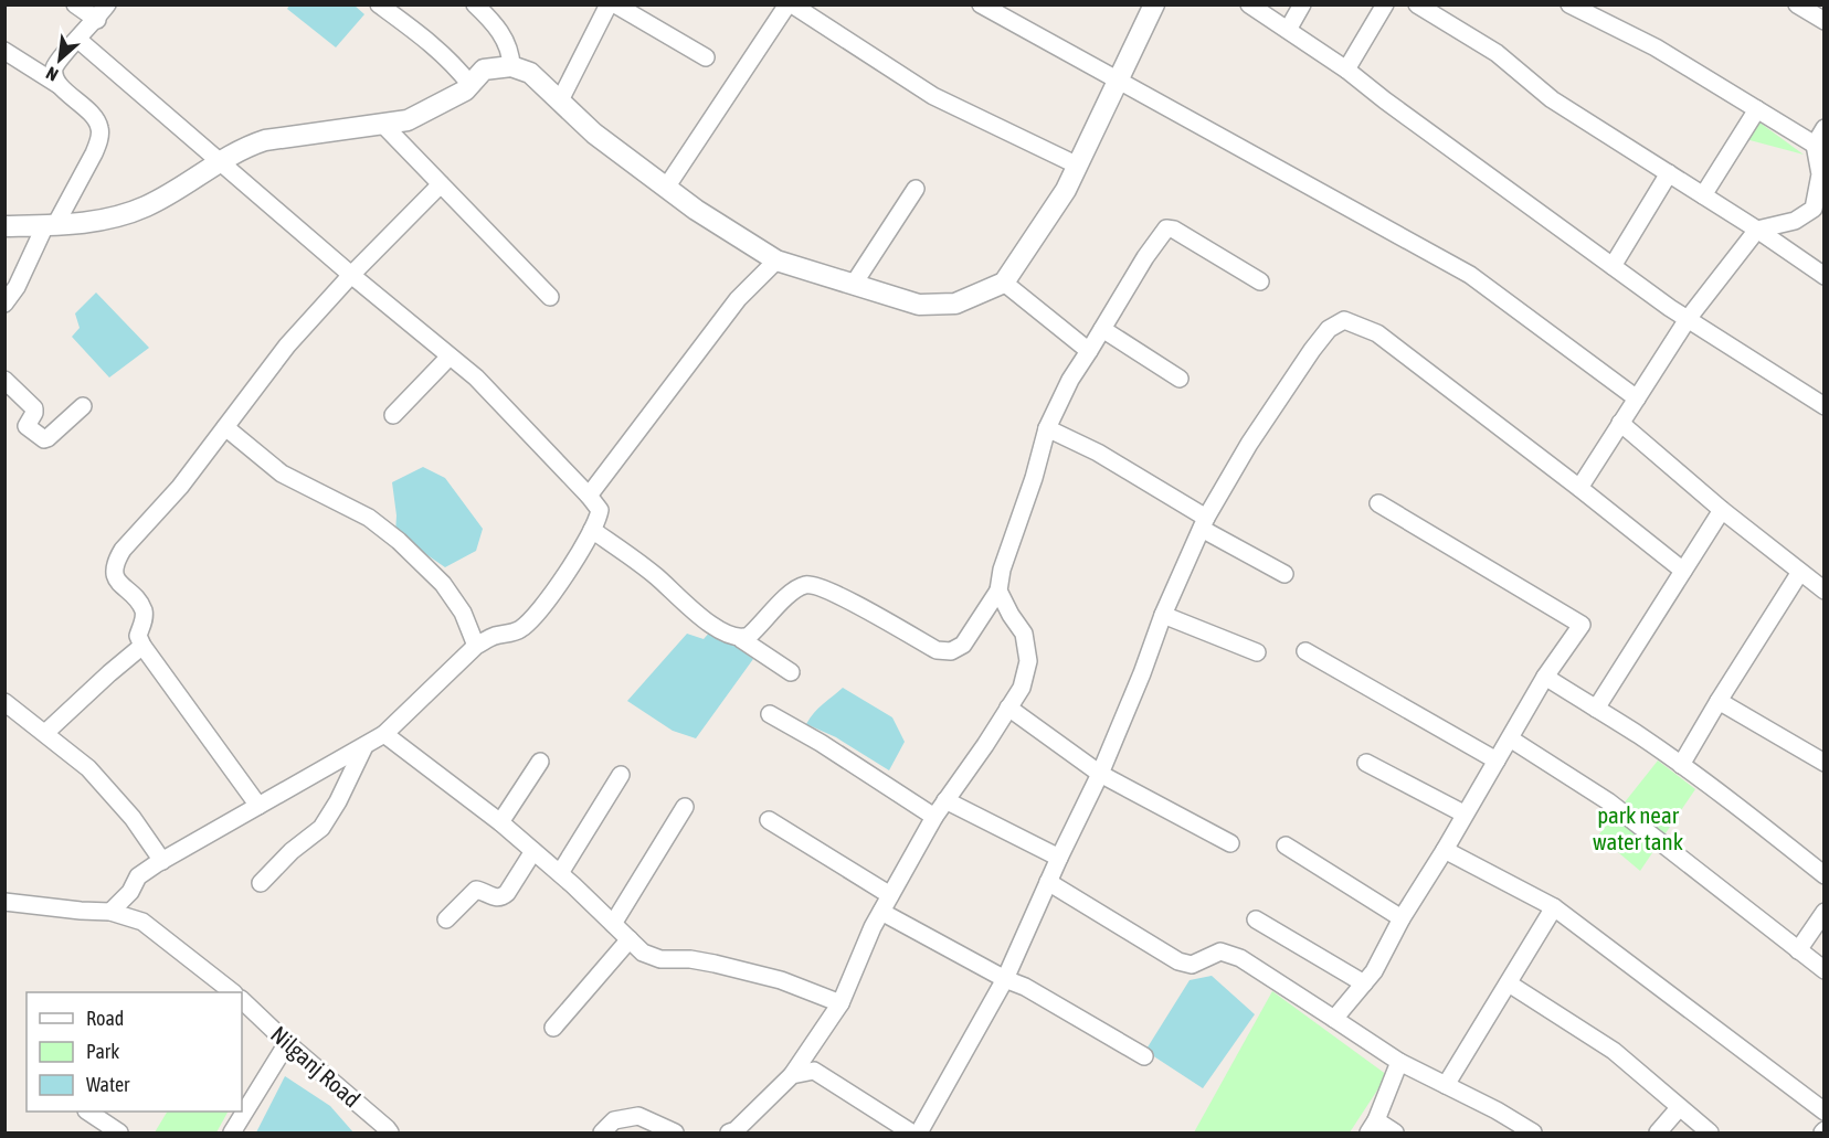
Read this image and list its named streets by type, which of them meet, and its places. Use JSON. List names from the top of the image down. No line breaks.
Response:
{"streets":{"street":["Nilganj Road"]},"parks":["park near water tank"],"legend":["Road","Park","Water"],"north":"bottom left"}
